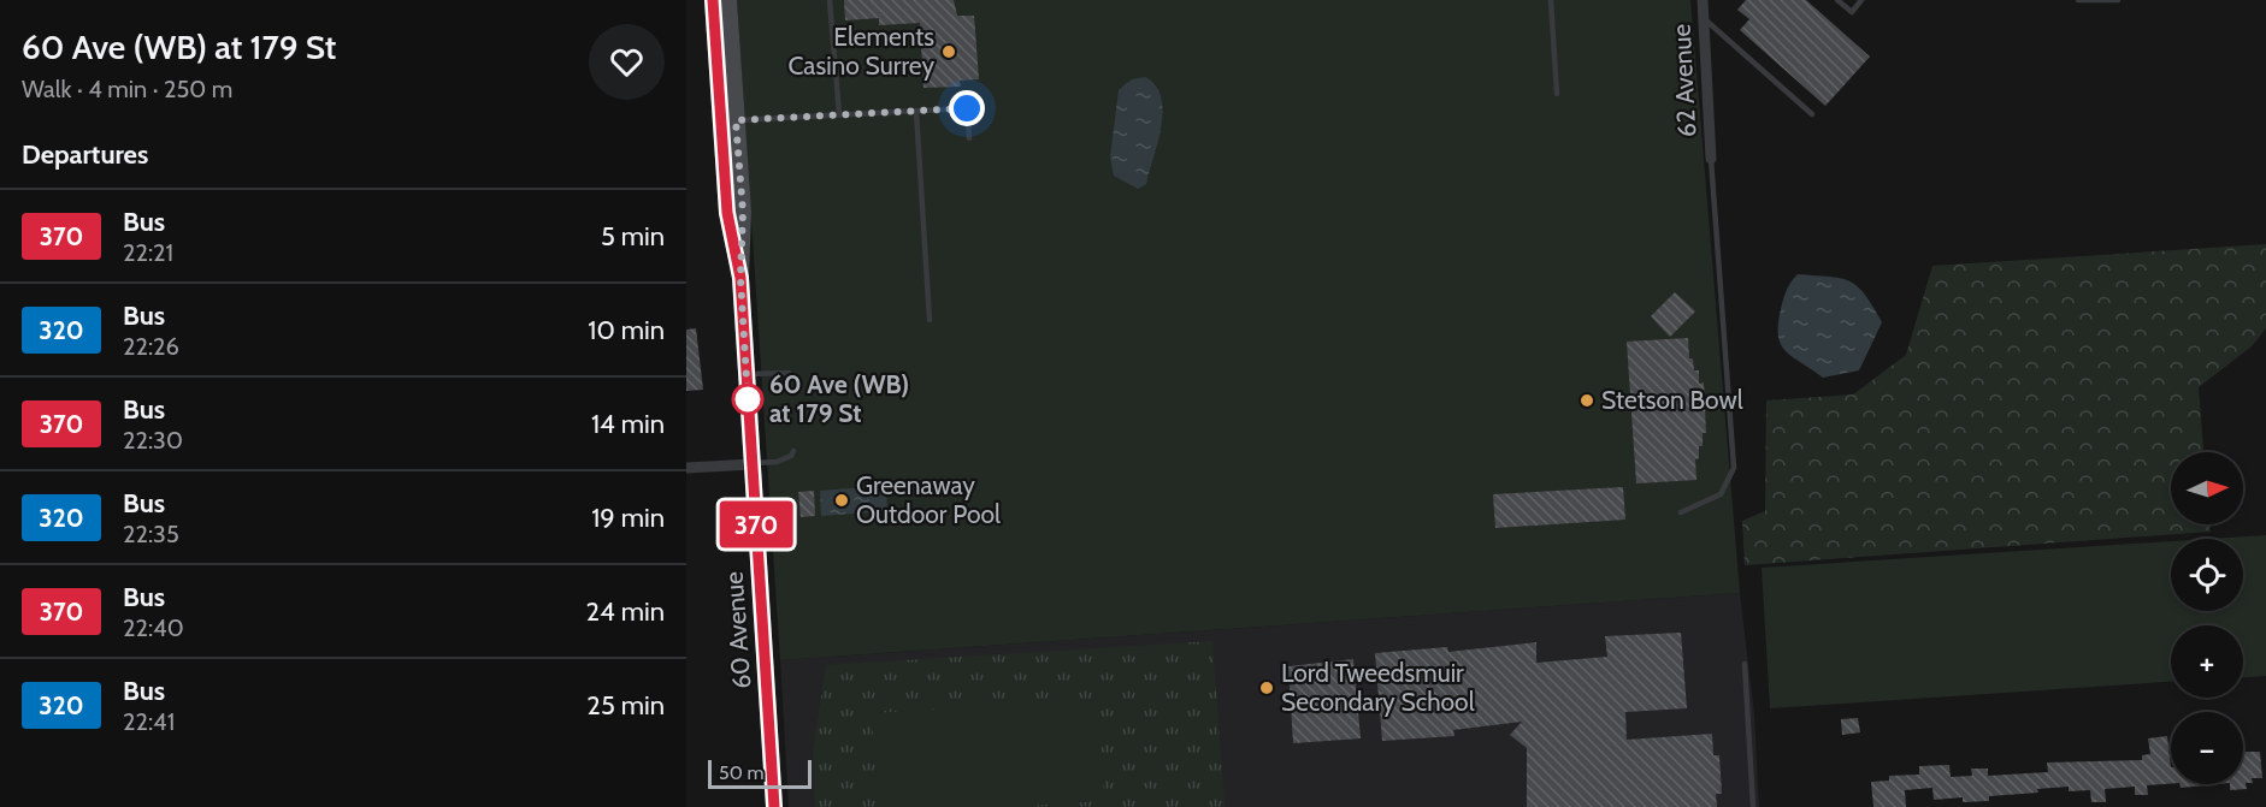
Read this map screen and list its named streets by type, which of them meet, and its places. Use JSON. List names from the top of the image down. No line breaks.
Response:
{"streets":{"main road":["60 Avenue"],"street":["62 Avenue"]},"places":["Elements Casino Surrey","60 Ave (WB) at 179 St","Stetson Bowl","Greenaway Outdoor Pool","Lord Tweedsmuir Secondary School"],"lines":["bus line 370"],"scale_bar":"50 m","north":"right","page":{"heading":[["60 Ave (WB) at 179 St","Walk · 4 min · 250 m"],"Departures"],"on_map":"370","list":[{"mark":"370","name":"Bus","note":"22:21","value":"5 min"},{"mark":"320","name":"Bus","note":"22:26","value":"10 min"},{"mark":"370","name":"Bus","note":"22:30","value":"14 min"},{"mark":"320","name":"Bus","note":"22:35","value":"19 min"},{"mark":"370","name":"Bus","note":"22:40","value":"24 min"},{"mark":"320","name":"Bus","note":"22:41","value":"25 min"}],"map_buttons":["+","−"],"scale":"50 m"}}
